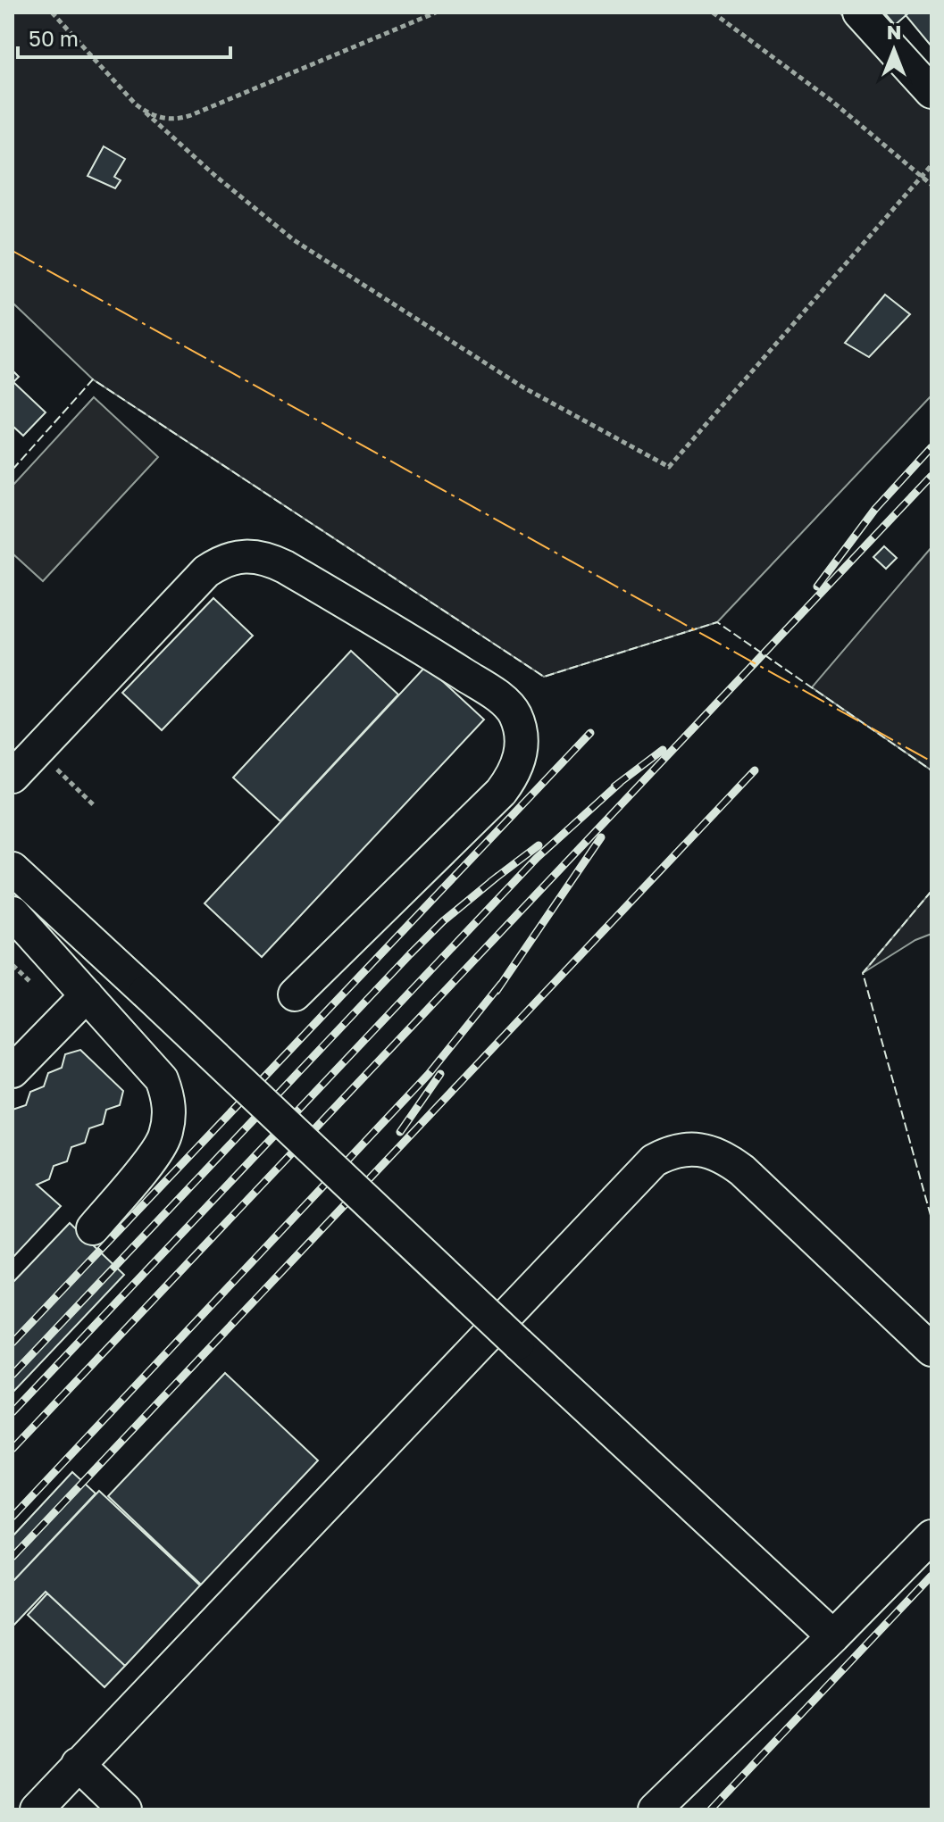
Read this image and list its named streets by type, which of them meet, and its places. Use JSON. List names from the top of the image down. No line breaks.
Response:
{"scale_bar":"50 m","north":"top"}
